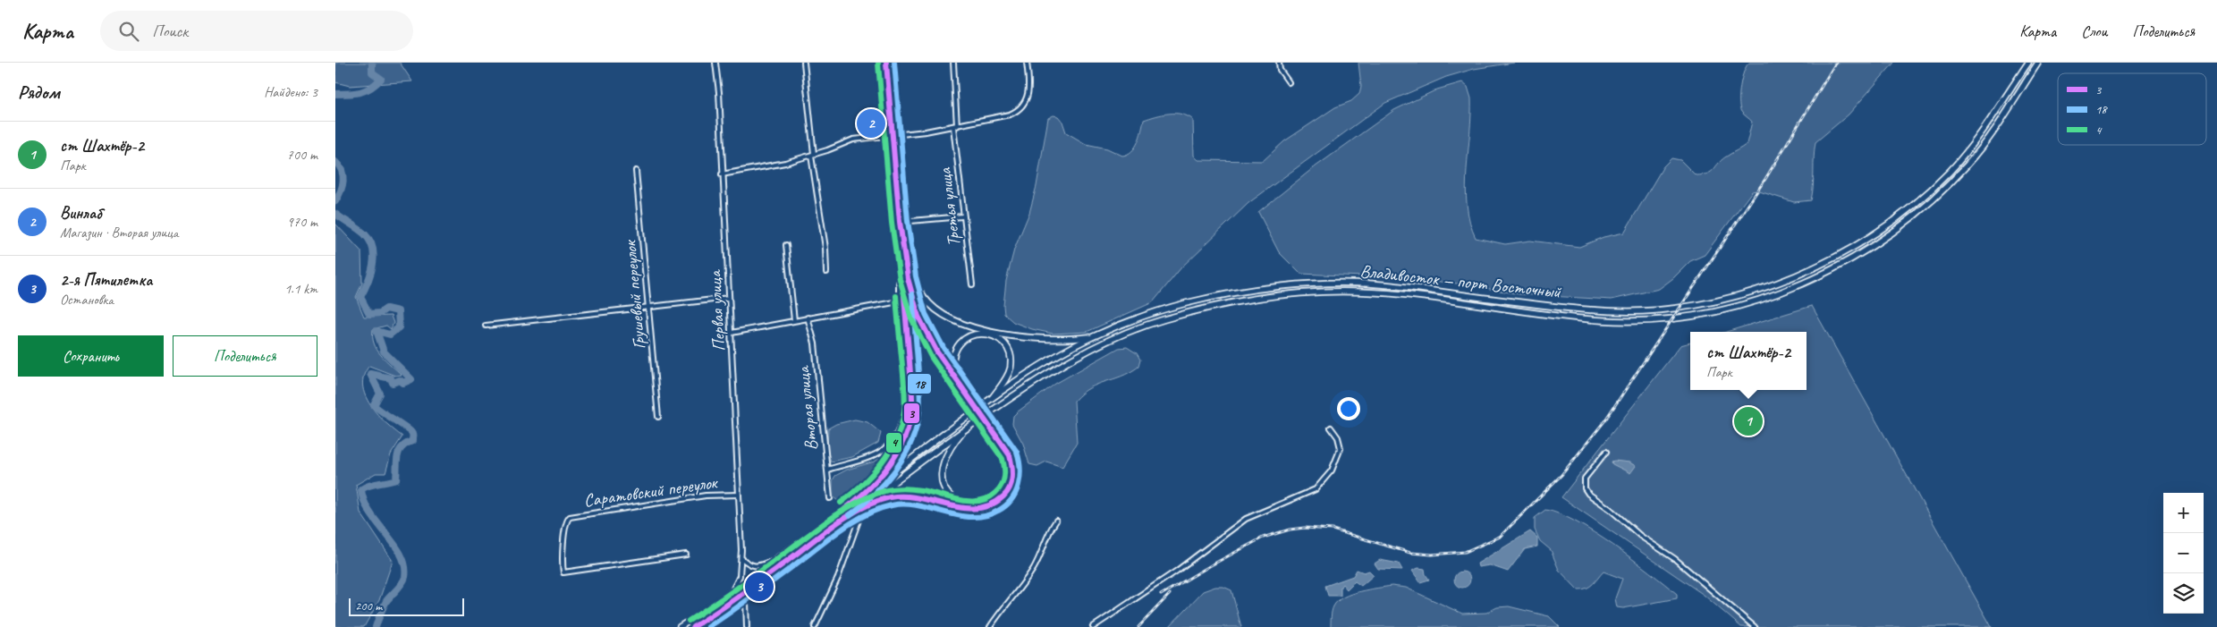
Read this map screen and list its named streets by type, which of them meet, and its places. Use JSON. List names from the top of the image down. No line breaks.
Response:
{"streets":{"main road":["Владивосток — порт Восточный"],"street":["Третья улица","Грушевый переулок","Первая улица","Вторая улица","Саратовский переулок"]},"crossings":[["Владивосток — порт Восточный","Первая улица"],["Первая улица","Саратовский переулок"]],"lines":["transit line 3","transit line 18","transit line 4"],"legend":["3","18","4"],"scale_bar":"200 m","page":{"header":"Карта","search":"Поиск","nav":["Карта","Слои","Поделиться"],"heading":["Рядом","Найдено: 3"],"pins":["2","1","3"],"list":[{"mark":"1","name":"ст Шахтёр-2","note":"Парк","value":"700 m"},{"mark":"2","name":"Винлаб","note":"Магазин · Вторая улица","value":"970 m"},{"mark":"3","name":"2-я Пятилетка","note":"Остановка","value":"1.1 km"}],"buttons":["Сохранить","Поделиться"],"popup":["ст Шахтёр-2","Парк"],"map_buttons":["+","−"],"scale":"200 m"}}
